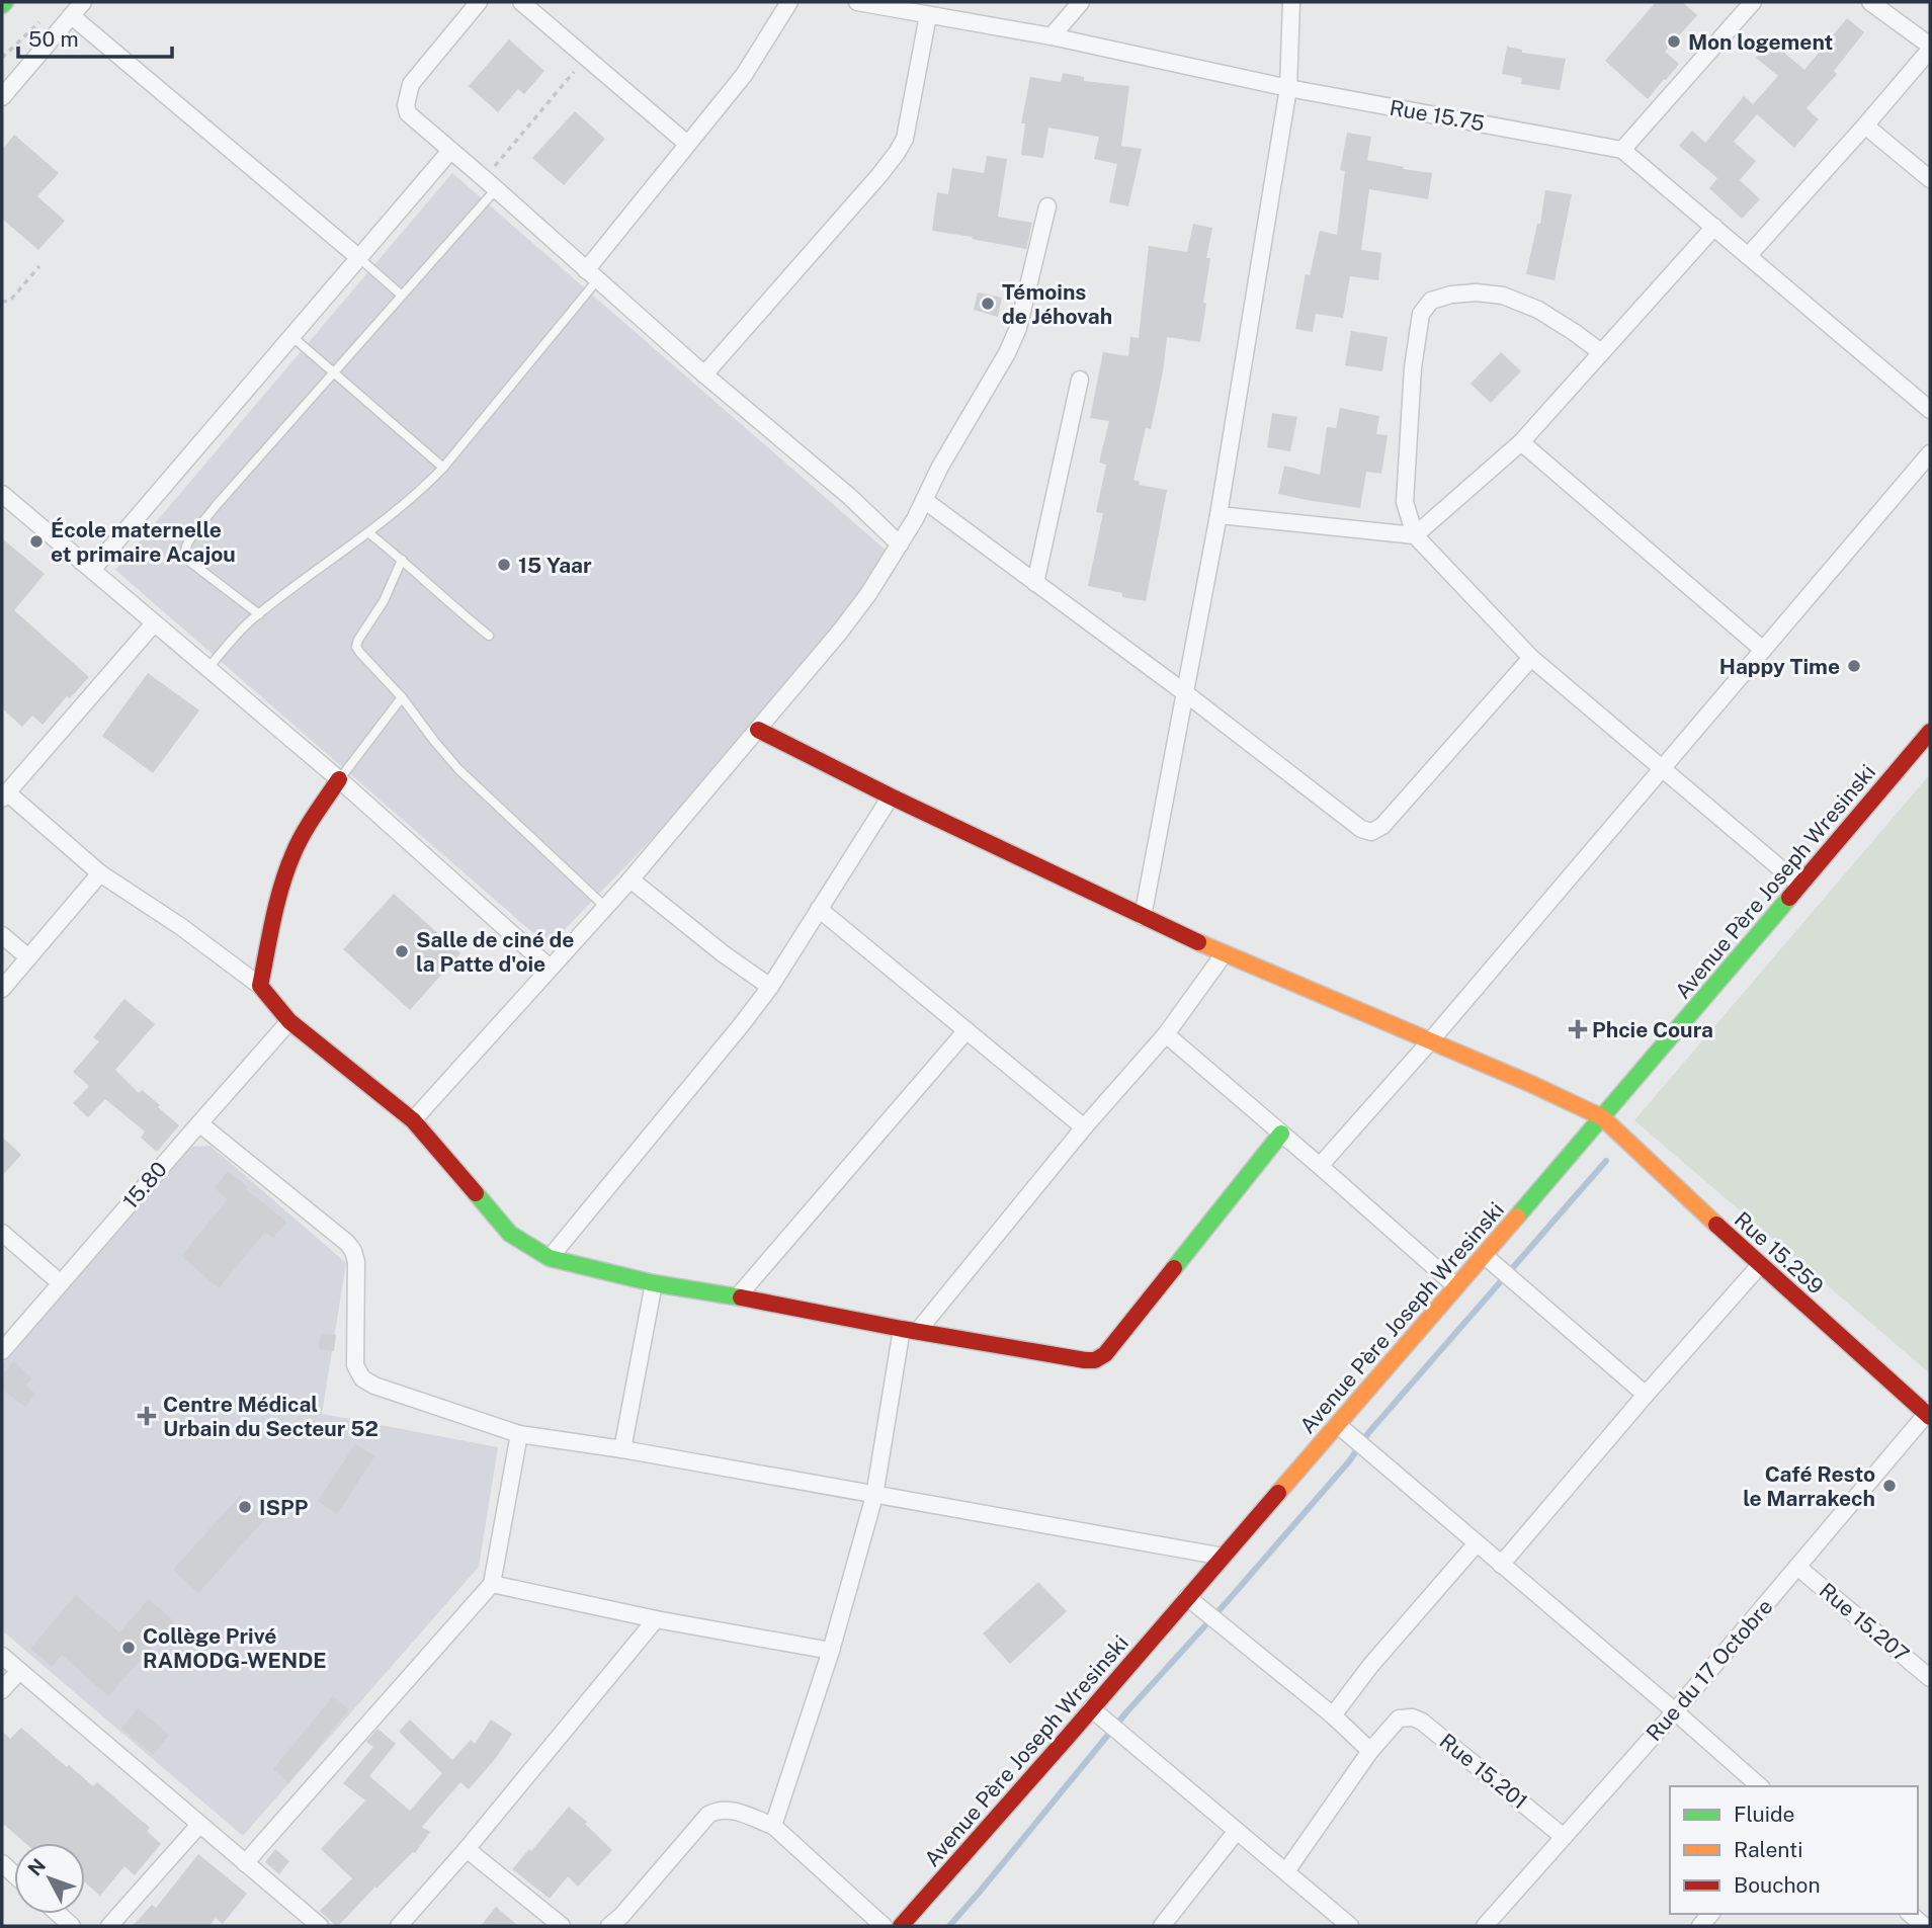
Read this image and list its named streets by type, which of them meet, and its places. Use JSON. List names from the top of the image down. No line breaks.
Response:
{"streets":{"street":["Rue 15.75","Avenue Père Joseph Wresinski","15.80","Rue 15.259","Rue 15.207","Rue du 17 Octobre","Rue 15.201"]},"crossings":[["Avenue Père Joseph Wresinski","Rue 15.259"],["Rue 15.259","Rue du 17 Octobre"],["Rue 15.207","Rue du 17 Octobre"],["Rue du 17 Octobre","Rue 15.201"]],"places":{"other":["Mon logement","Témoins de Jéhovah","École maternelle et primaire Acajou","15 Yaar","Happy Time","Salle de ciné de la Patte d'oie","Café Resto le Marrakech","ISPP","Collège Privé RAMODG-WENDE"],"health":["Phcie Coura","Centre Médical Urbain du Secteur 52"]},"legend":["Fluide","Ralenti","Bouchon"],"scale_bar":"50 m","north":"top left"}
